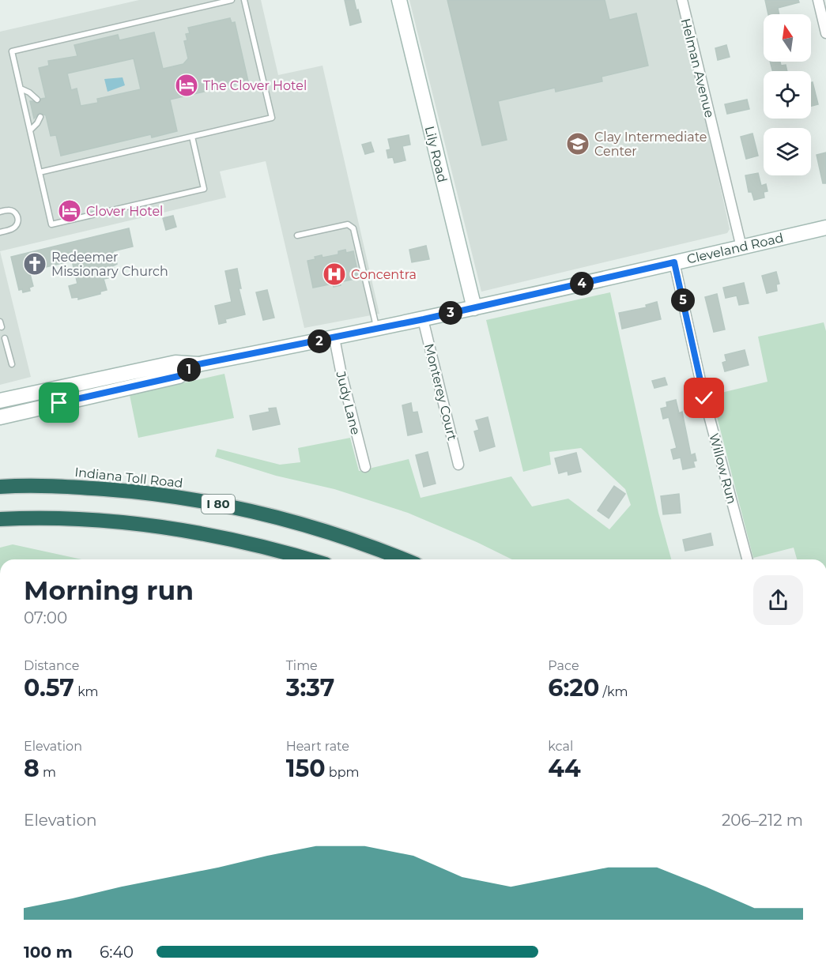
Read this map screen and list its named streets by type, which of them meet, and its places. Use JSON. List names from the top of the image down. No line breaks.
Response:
{"streets":{"highway":["Indiana Toll Road","I 80"],"main road":["Lily Road","Cleveland Road"],"street":["Helman Avenue","Monterey Court","Judy Lane","Willow Run"]},"crossings":[["Helman Avenue","Cleveland Road"],["Lily Road","Cleveland Road"],["Cleveland Road","Monterey Court"],["Cleveland Road","Judy Lane"],["Cleveland Road","Willow Run"]],"places":{"hotel":["The Clover Hotel","Clover Hotel"],"school or university":["Clay Intermediate Center"],"church":["Redeemer Missionary Church"],"hospital":["Concentra"]},"north":"top","page":{"pins":["4","5","3","2","1"],"heading":["Morning run","07:00"],"stats":[["Distance","0.57 km"],["Time","3:37"],["Pace","6:20 /km"],["Elevation","8 m"],["Heart rate","150 bpm"],["kcal","44"]],"chart":["Elevation","206–212 m"],"list":[{"name":"100 m","note":"6:40"}]}}
